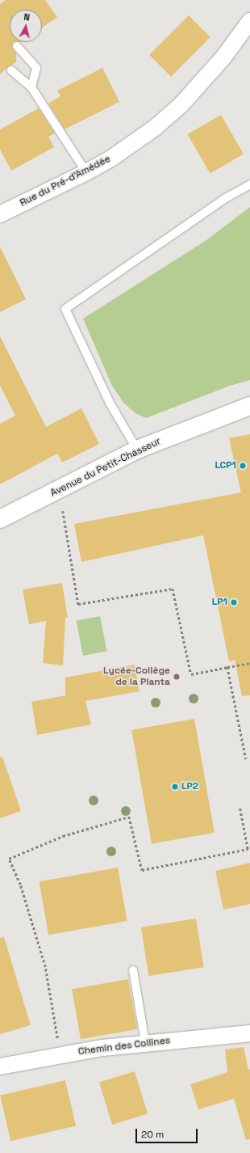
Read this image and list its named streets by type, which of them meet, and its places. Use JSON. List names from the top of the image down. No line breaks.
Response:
{"streets":{"street":["Rue du Pré-d'Amédée","Avenue du Petit-Chasseur","Chemin des Collines"]},"places":["LCP1","LP1","Lycée-Collège de la Planta","LP2"],"scale_bar":"20 m","north":"top"}
